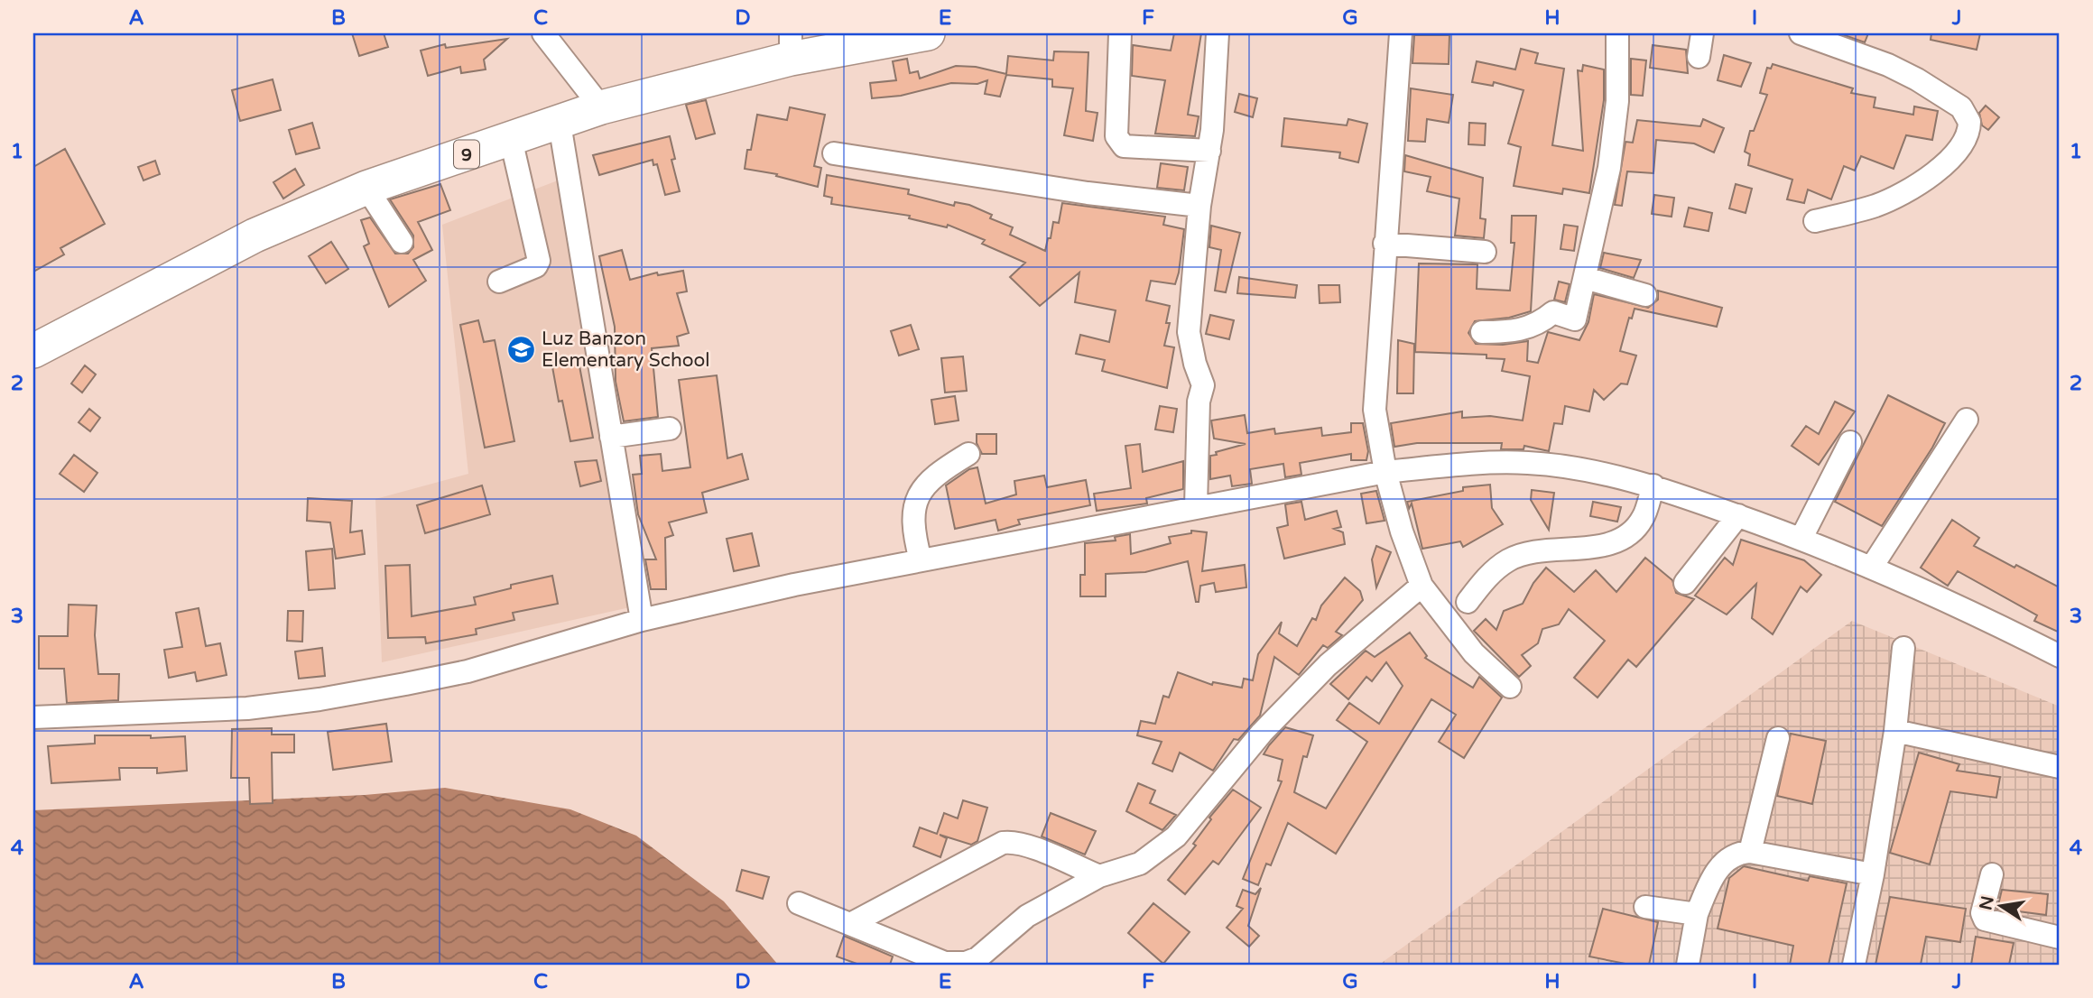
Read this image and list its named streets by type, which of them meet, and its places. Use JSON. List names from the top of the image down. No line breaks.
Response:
{"streets":{"highway":["9"]},"places":{"school or university":["Luz Banzon Elementary School"]},"north":"left","grid":{"columns":["A","B","C","D","E","F","G","H","I","J"],"rows":["1","2","3","4"]}}
